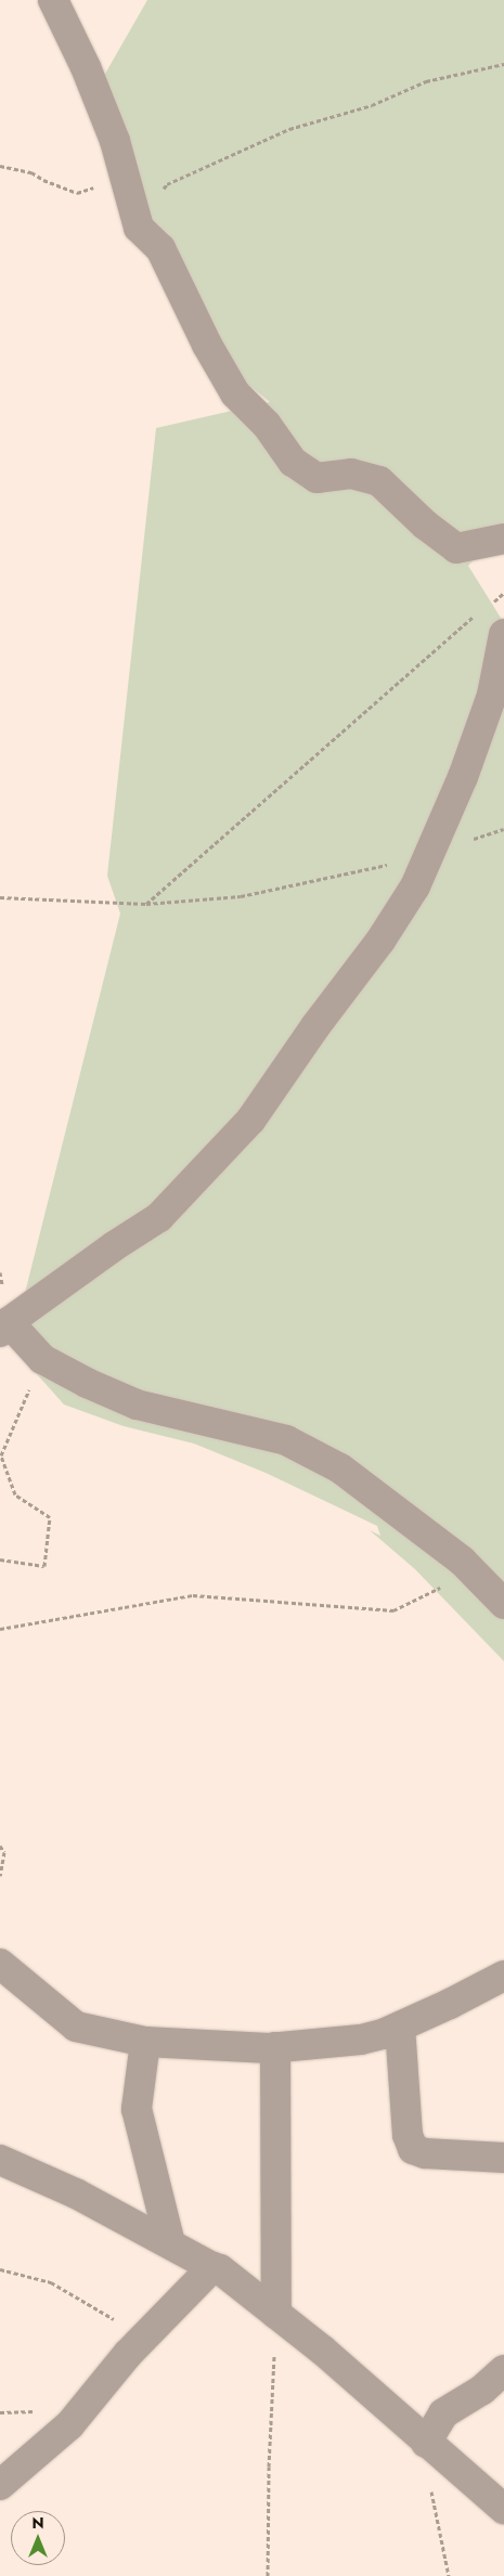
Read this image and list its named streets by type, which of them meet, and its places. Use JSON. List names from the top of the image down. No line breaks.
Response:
{"north":"top"}
